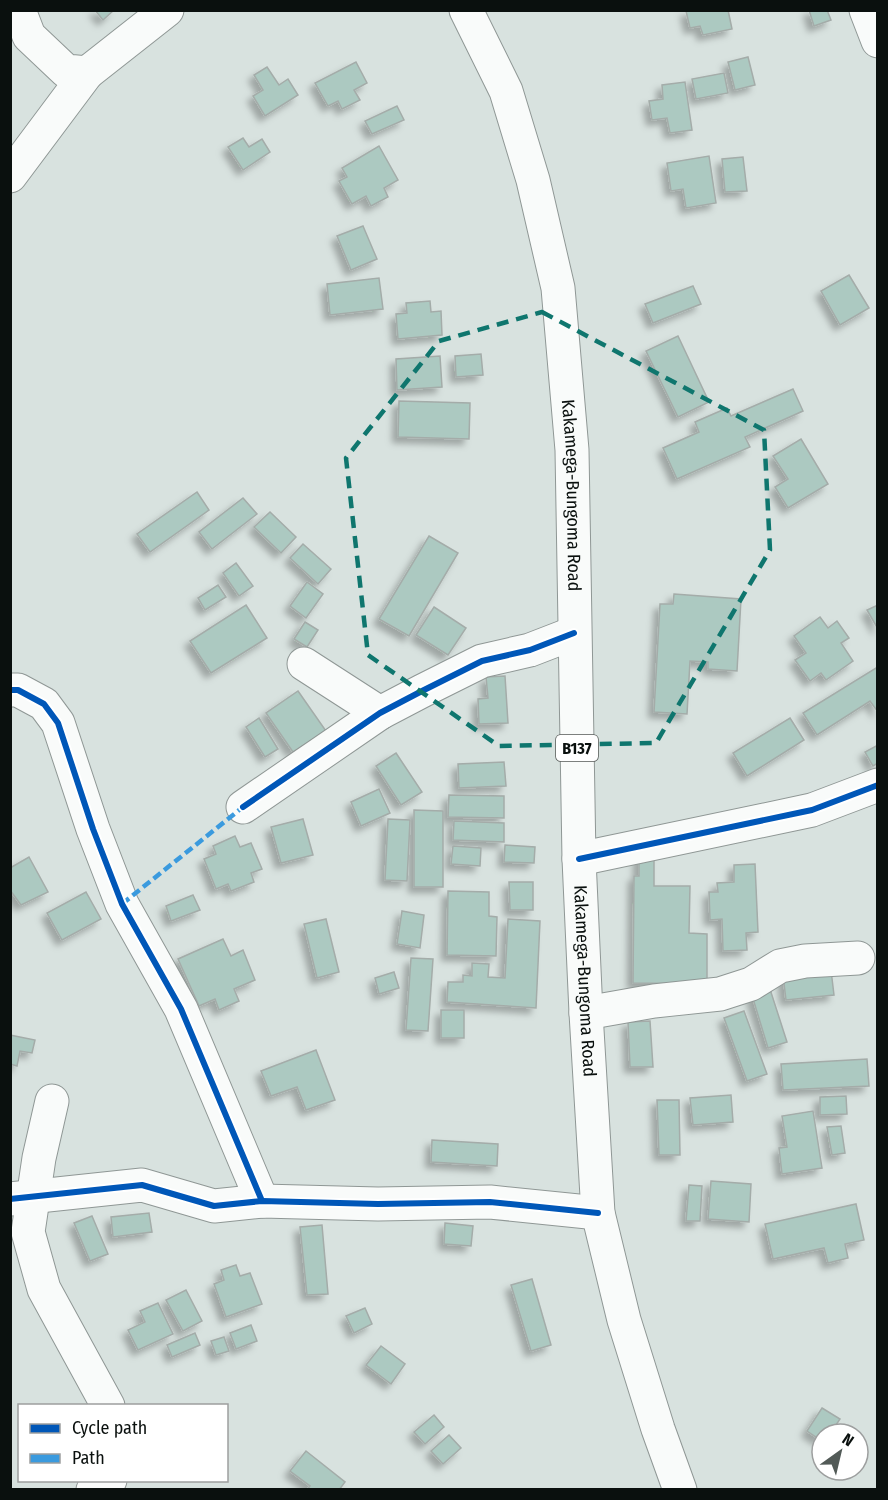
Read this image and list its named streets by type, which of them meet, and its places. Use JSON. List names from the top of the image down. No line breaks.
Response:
{"streets":{"street":["Kakamega-Bungoma Road","B137"]},"legend":["Cycle path","Path"],"north":"top right"}
